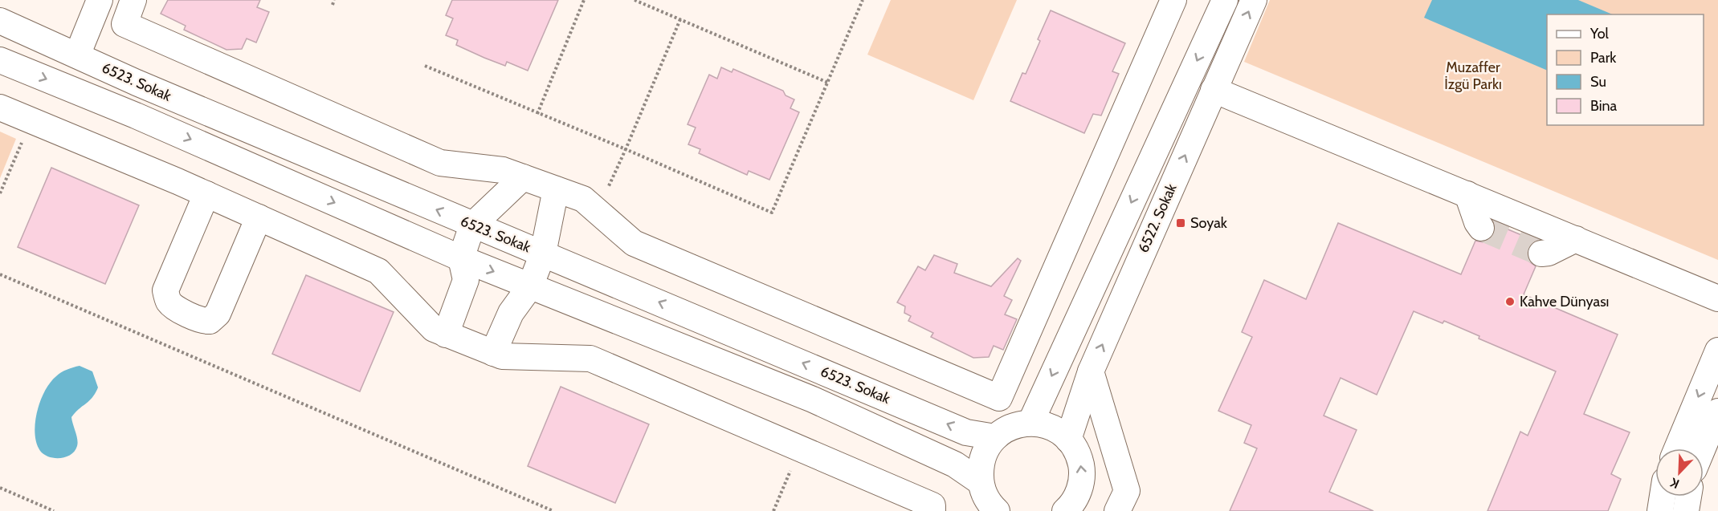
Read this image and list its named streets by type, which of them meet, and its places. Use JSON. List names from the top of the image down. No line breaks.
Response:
{"streets":{"street":["6523. Sokak","6522. Sokak"]},"parks":["Muzaffer İzgü Parkı"],"places":{"transit":["Soyak"],"other":["Kahve Dünyası"]},"legend":["Yol","Park","Su","Bina"],"north":"bottom left"}
